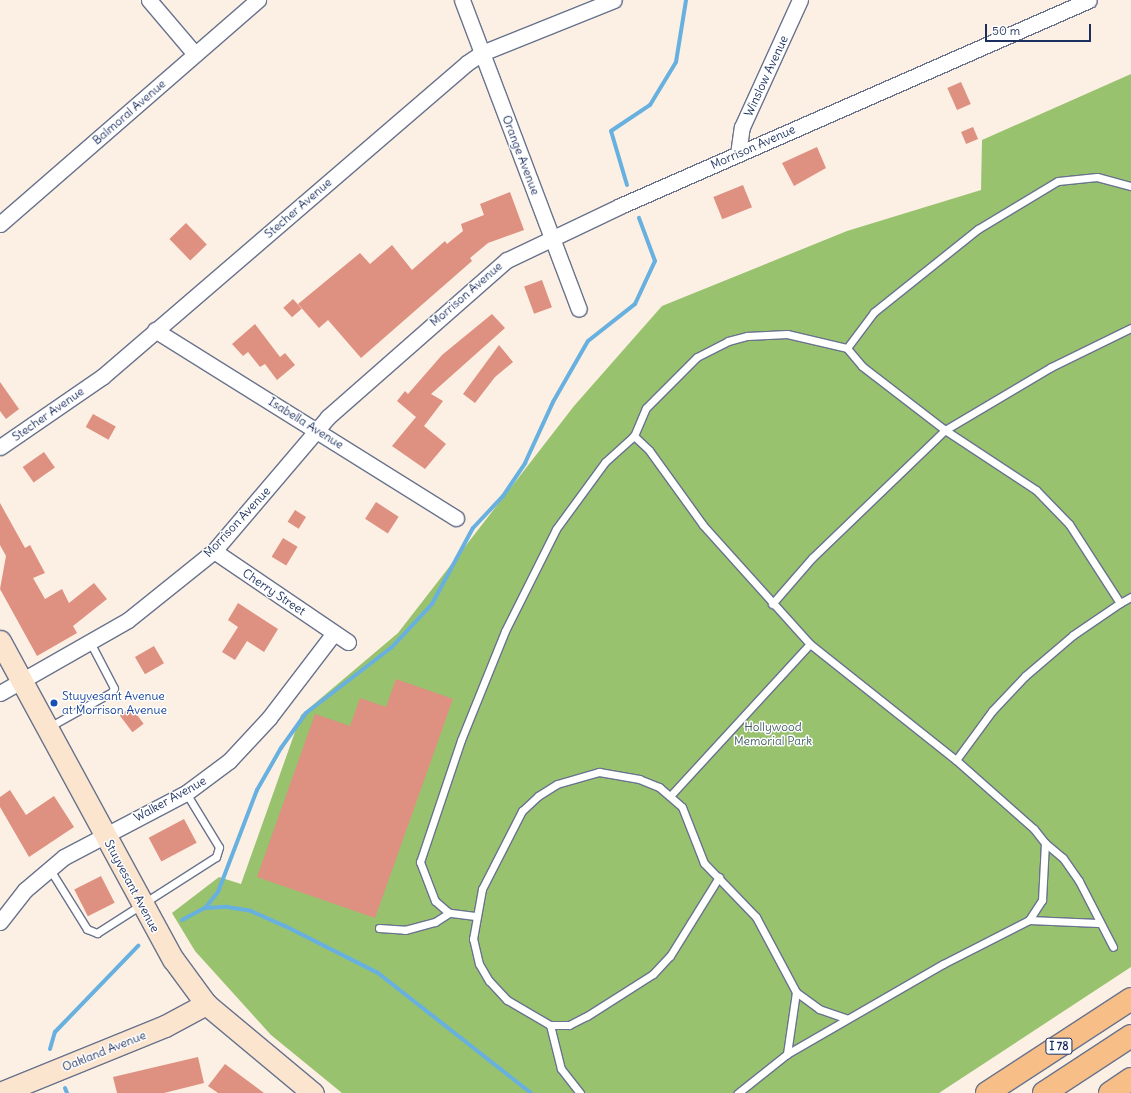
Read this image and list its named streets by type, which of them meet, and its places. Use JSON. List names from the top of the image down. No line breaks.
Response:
{"streets":{"highway":["I 78"],"main road":["Stuyvesant Avenue","Oakland Avenue"],"street":["Winslow Avenue","Balmoral Avenue","Morrison Avenue","Orange Avenue","Stecher Avenue","Isabella Avenue","Cherry Street","Walker Avenue"]},"crossings":[["Winslow Avenue","Morrison Avenue"],["Morrison Avenue","Orange Avenue"],["Morrison Avenue","Isabella Avenue"],["Morrison Avenue","Cherry Street"],["Morrison Avenue","Stuyvesant Avenue"],["Orange Avenue","Stecher Avenue"],["Stecher Avenue","Isabella Avenue"],["Cherry Street","Walker Avenue"],["Walker Avenue","Stuyvesant Avenue"],["Stuyvesant Avenue","Oakland Avenue"]],"parks":["Hollywood Memorial Park"],"places":["Stuyvesant Avenue at Morrison Avenue"],"scale_bar":"50 m"}
